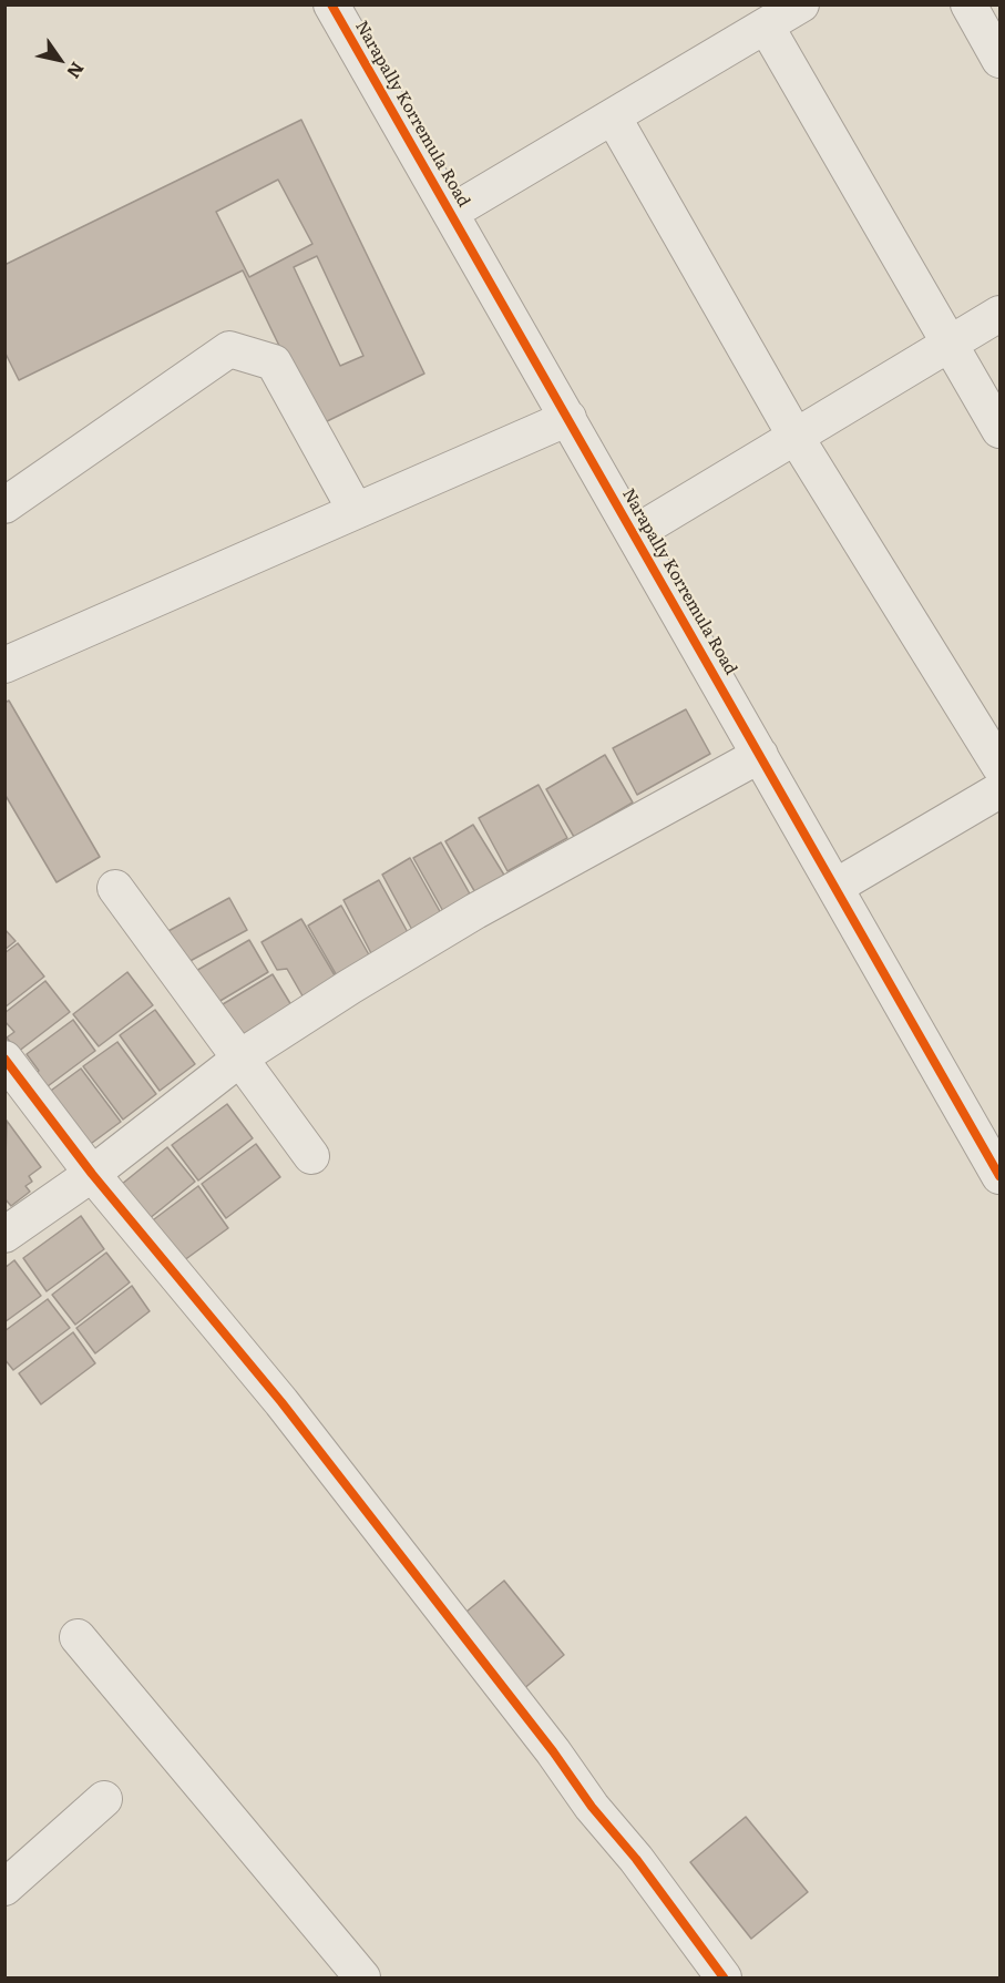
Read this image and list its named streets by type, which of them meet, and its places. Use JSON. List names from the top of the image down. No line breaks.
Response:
{"streets":{"street":["Narapally Korremula Road"]},"north":"bottom right"}
